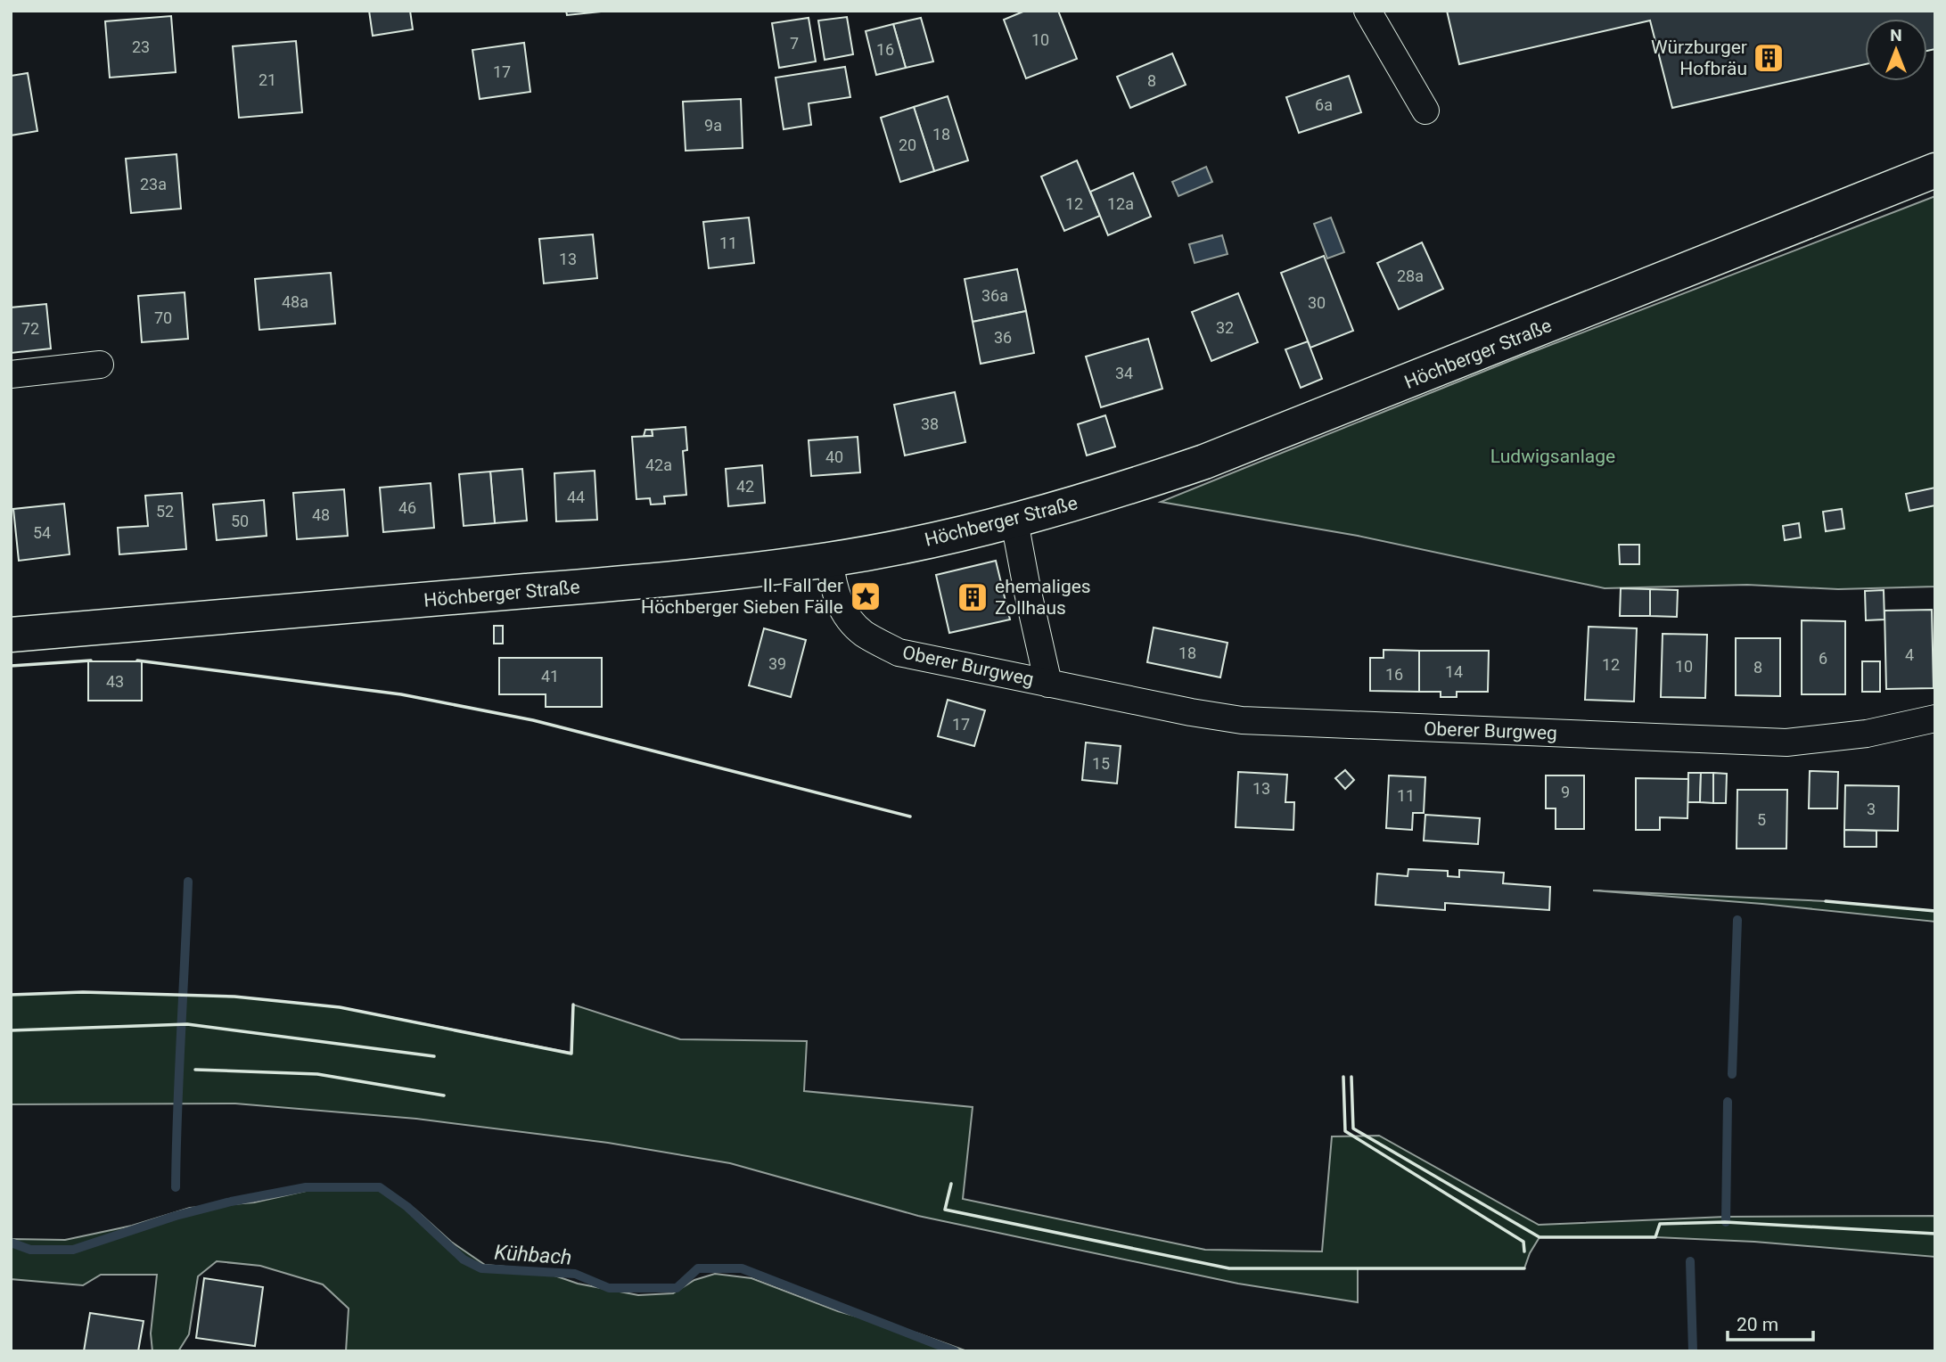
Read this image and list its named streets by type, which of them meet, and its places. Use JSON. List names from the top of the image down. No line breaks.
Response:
{"streets":{"main road":["Höchberger Straße"],"street":["Oberer Burgweg"]},"crossings":[["Höchberger Straße","Oberer Burgweg"]],"water":["Kühbach"],"parks":["Ludwigsanlage"],"places":{"building":["Würzburger Hofbräu","ehemaliges Zollhaus"],"place":["II. Fall der Höchberger Sieben Fälle"]},"house_numbers":["10","7","23","16","17","21","8","6a","9a","18","20","23a","12","12a","11","13","28a","36a","48a","30","70","32","72","36","34","38","40","42a","42","44","46","52","48","50","54","18","4","6","39","12","10","8","14","16","41","43","17","15","13","9","11","3","5"],"scale_bar":"20 m","north":"top"}
